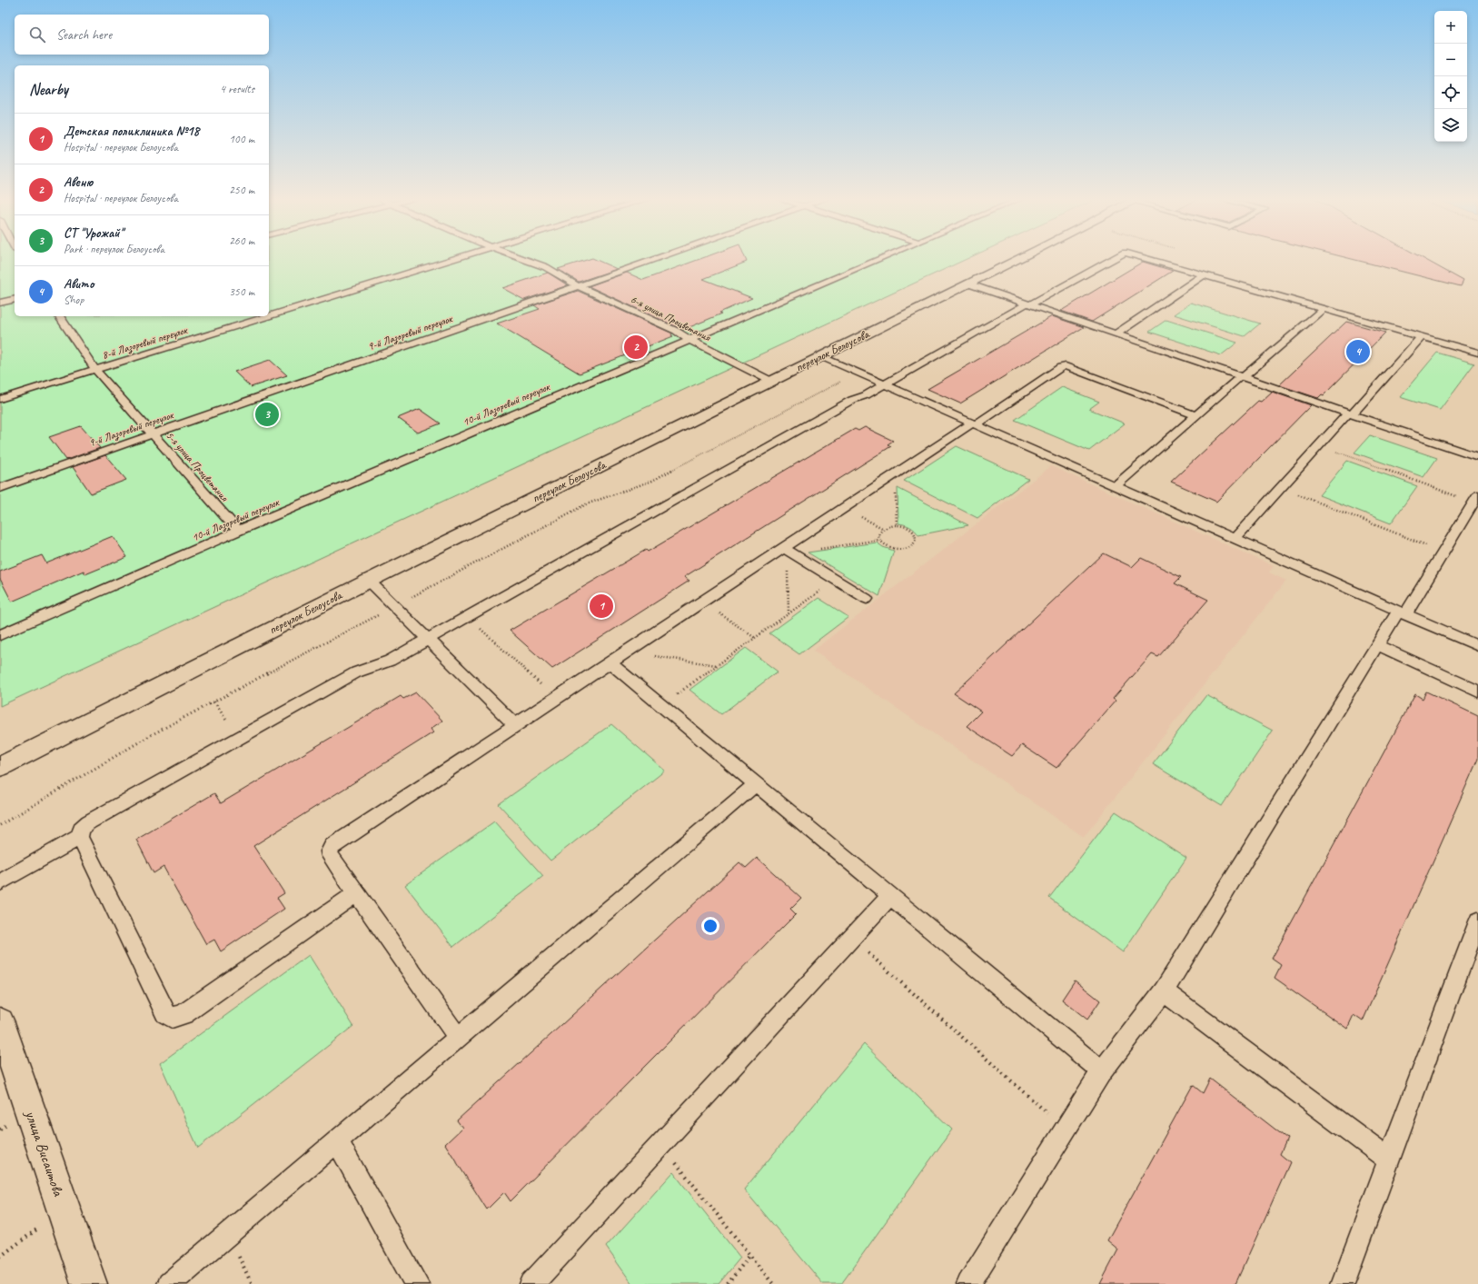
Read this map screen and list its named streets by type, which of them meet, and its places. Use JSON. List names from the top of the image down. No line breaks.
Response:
{"streets":{"street":["переулок Белоусова","улица Висаитова"],"lane":["6-я улица Процветания","9-й Лазоревый переулок","8-й Лазоревый переулок","10-й Лазоревый переулок","5-я улица Процветания"]},"crossings":[["6-я улица Процветания","9-й Лазоревый переулок"],["6-я улица Процветания","переулок Белоусова"],["6-я улица Процветания","10-й Лазоревый переулок"],["9-й Лазоревый переулок","5-я улица Процветания"],["8-й Лазоревый переулок","5-я улица Процветания"],["10-й Лазоревый переулок","5-я улица Процветания"]],"page":{"map_buttons":["+","−"],"search":"Search here","heading":["Nearby","4 results"],"list":[{"mark":"1","name":"Детская поликлиника №18","note":"Hospital · переулок Белоусова","value":"100 m"},{"mark":"2","name":"Авеню","note":"Hospital · переулок Белоусова","value":"250 m"},{"mark":"3","name":"СТ \"Урожай\"","note":"Park · переулок Белоусова","value":"260 m"},{"mark":"4","name":"Авито","note":"Shop","value":"350 m"}],"pins":["2","4","3","1"]}}
